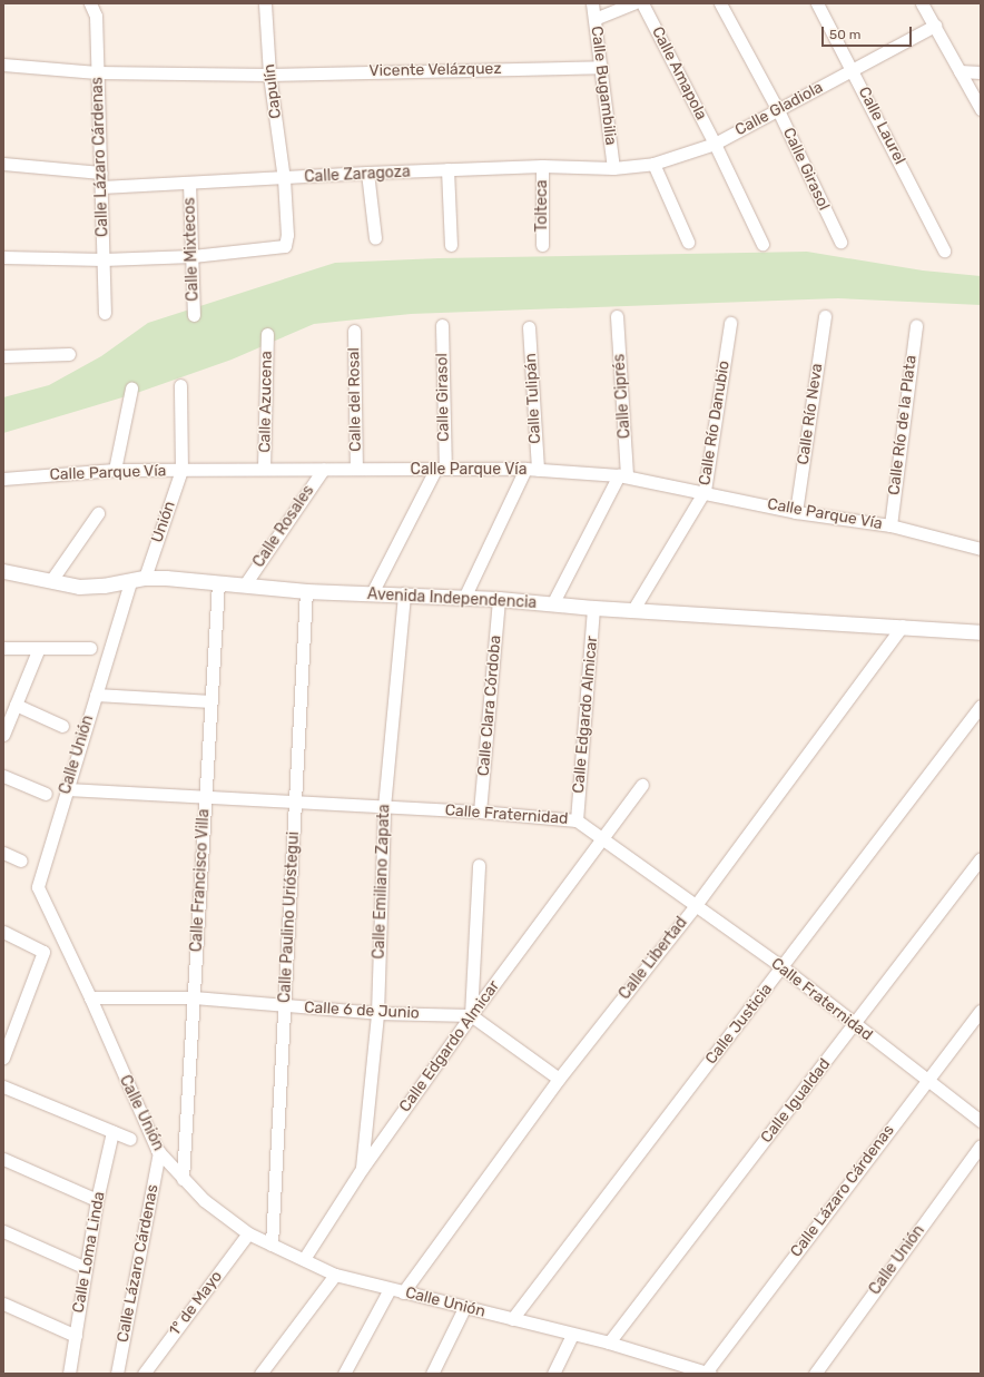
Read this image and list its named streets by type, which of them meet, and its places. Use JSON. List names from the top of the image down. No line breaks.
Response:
{"streets":{"street":["Vicente Velázquez","Calle Amapola","Calle Bugambilia","Capulín","Calle Gladiola","Calle Laurel","Calle Lázaro Cárdenas","Calle Girasol","Calle Zaragoza","Tolteca","Calle Mixtecos","Calle Ciprés","Calle Tulipán","Calle del Rosal","Calle Azucena","Calle Río Neva","Calle Río Danubio","Calle Río de la Plata","Calle Parque Vía","Unión","Calle Rosales","Avenida Independencia","Calle Clara Córdoba","Calle Edgardo Almicar","Calle Unión","Calle Fraternidad","Calle Francisco Villa","Calle Emiliano Zapata","Calle Paulino Urióstegui","Calle Libertad","Calle 6 de Junio","Calle Justicia","Calle Igualdad","Calle Loma Linda","1° de Mayo"]},"crossings":[["Vicente Velázquez","Calle Bugambilia"],["Vicente Velázquez","Capulín"],["Vicente Velázquez","Calle Lázaro Cárdenas"],["Calle Amapola","Calle Gladiola"],["Calle Bugambilia","Calle Gladiola"],["Calle Bugambilia","Calle Zaragoza"],["Capulín","Calle Zaragoza"],["Capulín","Calle Mixtecos"],["Calle Gladiola","Calle Laurel"],["Calle Gladiola","Calle Girasol"],["Calle Gladiola","Calle Zaragoza"],["Calle Lázaro Cárdenas","Calle Zaragoza"],["Calle Lázaro Cárdenas","Calle Unión"],["Calle Lázaro Cárdenas","Calle Fraternidad"],["Calle Girasol","Calle Parque Vía"],["Calle Girasol","Avenida Independencia"],["Calle Zaragoza","Tolteca"],["Calle Zaragoza","Calle Mixtecos"],["Calle Ciprés","Calle Parque Vía"],["Calle Tulipán","Calle Parque Vía"],["Calle Tulipán","Avenida Independencia"],["Calle del Rosal","Calle Parque Vía"],["Calle Azucena","Calle Parque Vía"],["Calle Río Neva","Calle Parque Vía"],["Calle Río Danubio","Calle Parque Vía"],["Calle Río Danubio","Avenida Independencia"],["Calle Río de la Plata","Calle Parque Vía"],["Calle Parque Vía","Unión"],["Calle Parque Vía","Calle Rosales"],["Unión","Avenida Independencia"],["Calle Rosales","Avenida Independencia"],["Avenida Independencia","Calle Clara Córdoba"],["Avenida Independencia","Calle Edgardo Almicar"],["Avenida Independencia","Calle Unión"],["Avenida Independencia","Calle Francisco Villa"],["Avenida Independencia","Calle Emiliano Zapata"],["Avenida Independencia","Calle Paulino Urióstegui"],["Avenida Independencia","Calle Libertad"],["Calle Clara Córdoba","Calle Fraternidad"],["Calle Edgardo Almicar","Calle Unión"],["Calle Edgardo Almicar","Calle Fraternidad"],["Calle Edgardo Almicar","Calle Emiliano Zapata"],["Calle Edgardo Almicar","Calle 6 de Junio"],["Calle Unión","Calle Fraternidad"],["Calle Unión","Calle Francisco Villa"],["Calle Unión","Calle Paulino Urióstegui"],["Calle Unión","Calle Libertad"],["Calle Unión","Calle 6 de Junio"],["Calle Unión","Calle Justicia"],["Calle Unión","Calle Igualdad"],["Calle Unión","1° de Mayo"],["Calle Fraternidad","Calle Francisco Villa"],["Calle Fraternidad","Calle Emiliano Zapata"],["Calle Fraternidad","Calle Paulino Urióstegui"],["Calle Fraternidad","Calle Libertad"],["Calle Fraternidad","Calle Justicia"],["Calle Fraternidad","Calle Igualdad"],["Calle Francisco Villa","Calle 6 de Junio"],["Calle Emiliano Zapata","Calle 6 de Junio"],["Calle Paulino Urióstegui","Calle 6 de Junio"]],"scale_bar":"50 m"}
